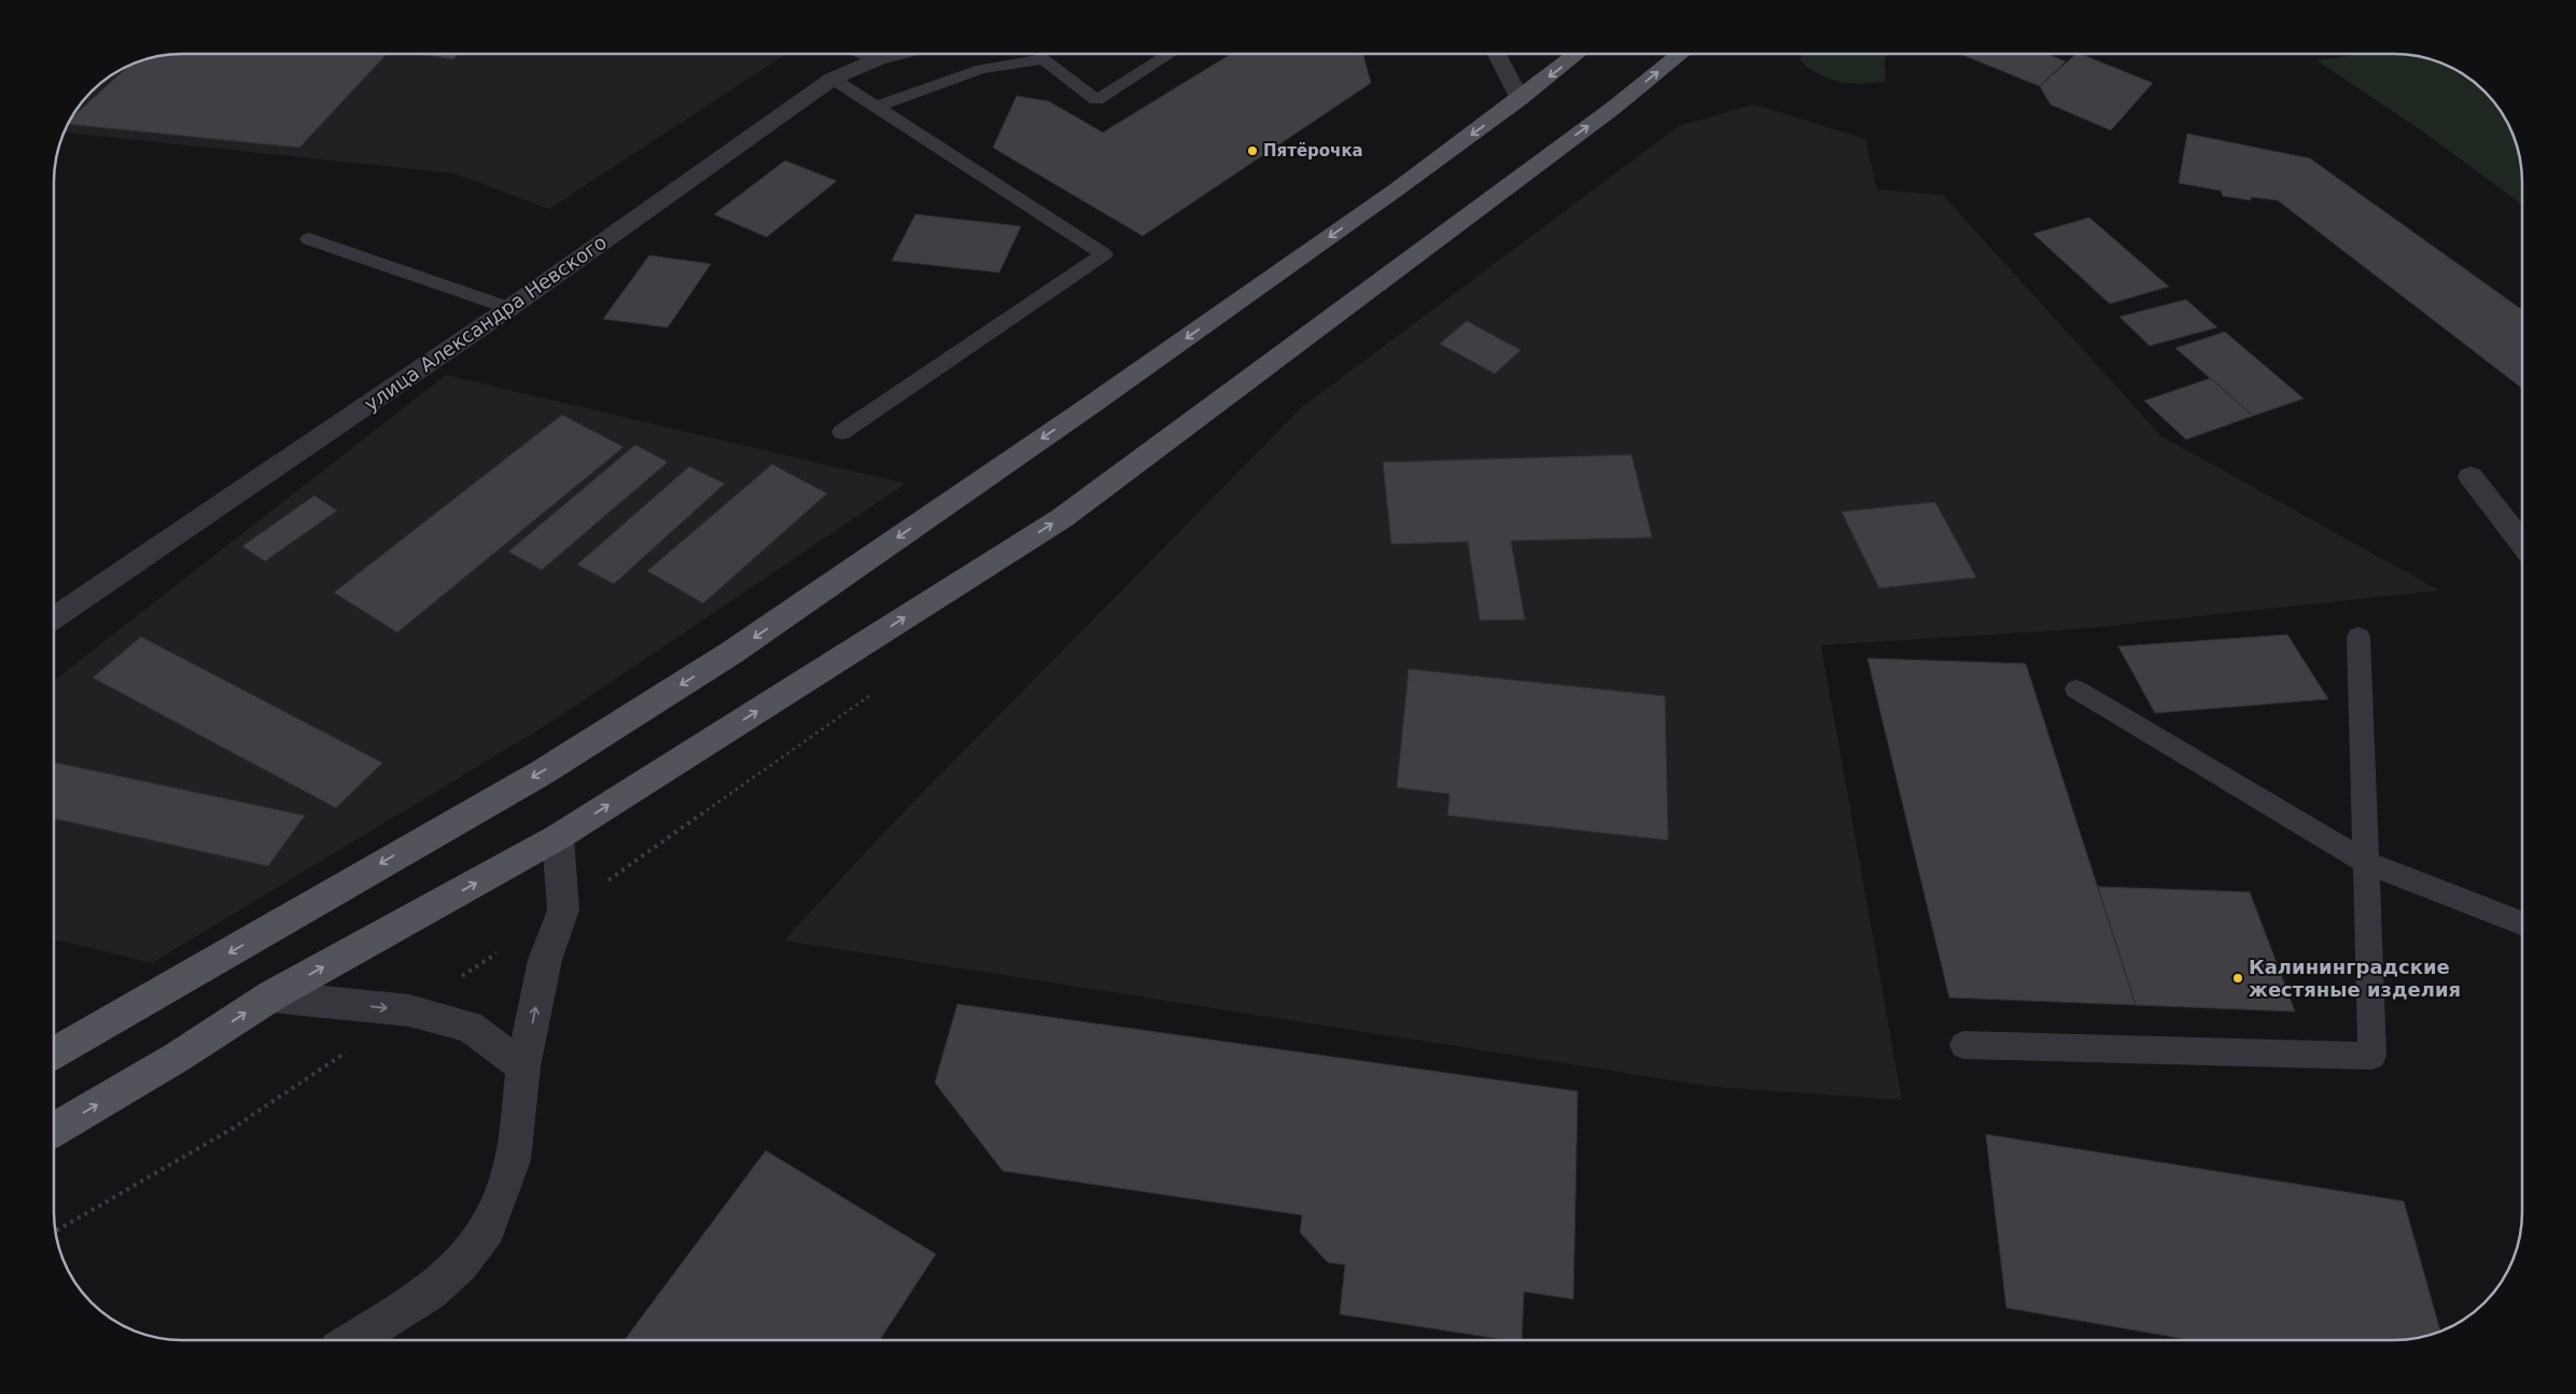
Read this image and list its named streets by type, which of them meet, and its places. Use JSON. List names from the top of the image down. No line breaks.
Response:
{"streets":{"street":["улица Александра Невского"]},"places":["Пятёрочка","Калининградские жестяные изделия"]}
